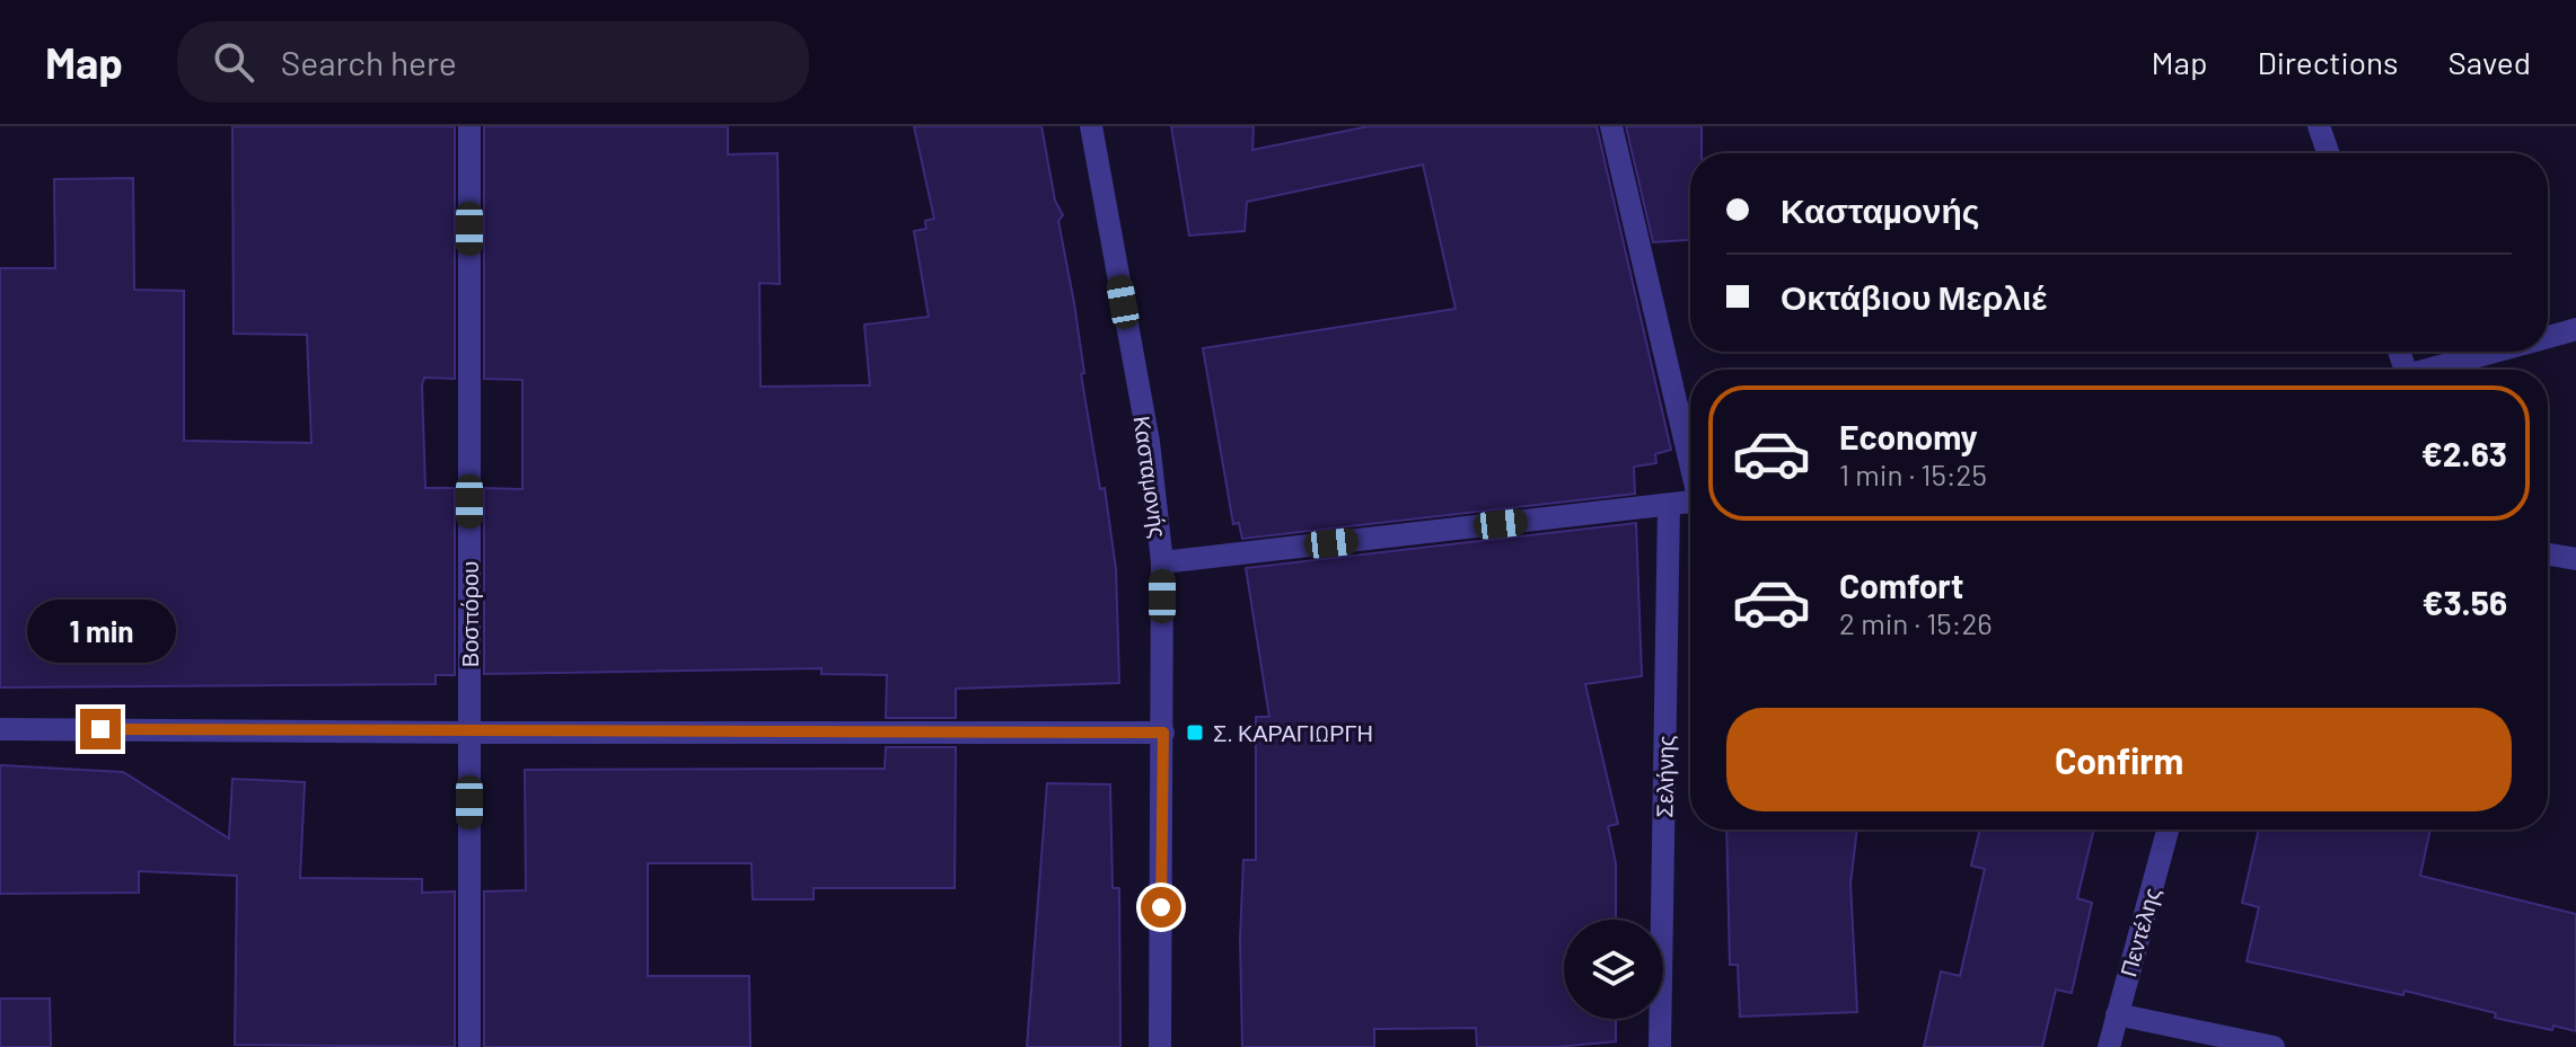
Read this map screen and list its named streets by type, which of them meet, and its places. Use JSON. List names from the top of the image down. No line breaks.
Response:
{"streets":{"street":["Κασταμονής","Βοσπόρου","Σελήνης","Πεντέλης"]},"places":{"transit":["Σ. ΚΑΡΑΓΙΩΡΓΗ"]},"page":{"header":"Map","search":"Search here","nav":["Map","Directions","Saved"],"banner":["Κασταμονής","Οκτάβιου Μερλιέ"],"list":[{"name":"Economy","note":"1 min · 15:25","value":"€2.63"},{"name":"Comfort","note":"2 min · 15:26","value":"€3.56"}],"bubble":"1 min","buttons":"Confirm"}}
